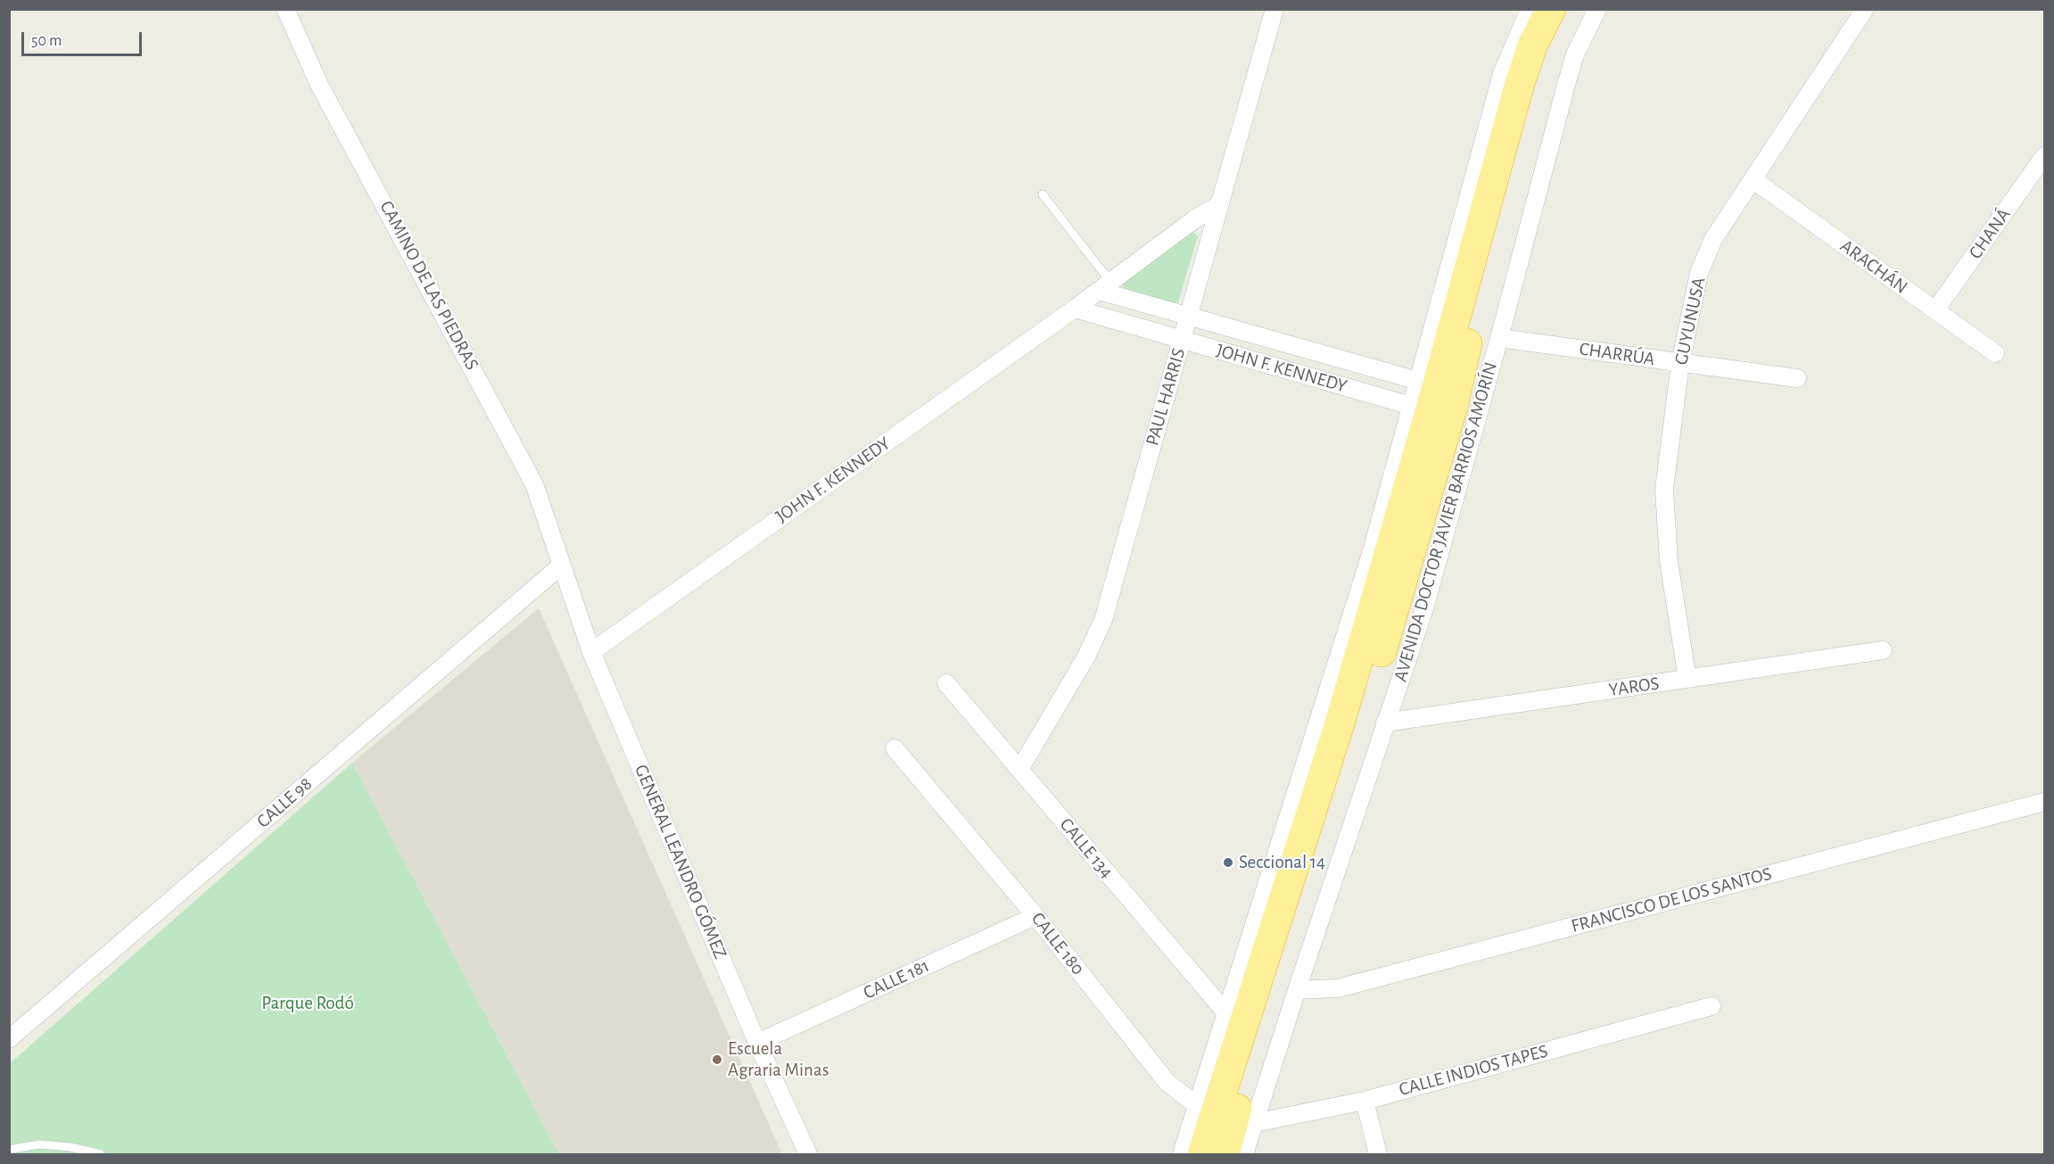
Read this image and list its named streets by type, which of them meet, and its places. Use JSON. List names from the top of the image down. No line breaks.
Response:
{"streets":{"highway":["AVENIDA DOCTOR JAVIER BARRIOS AMORÍN"],"street":["CHANÁ","ARACHÁN","CAMINO DE LAS PIEDRAS","GUYUNUSA","CHARRÚA","JOHN F. KENNEDY","PAUL HARRIS","YAROS","CALLE 98","CALLE 134","GENERAL LEANDRO GÓMEZ","FRANCISCO DE LOS SANTOS","CALLE 180","CALLE 181","CALLE INDIOS TAPES"]},"crossings":[["CHANÁ","ARACHÁN"],["ARACHÁN","GUYUNUSA"],["CAMINO DE LAS PIEDRAS","CALLE 98"],["CAMINO DE LAS PIEDRAS","GENERAL LEANDRO GÓMEZ"],["GUYUNUSA","CHARRÚA"],["GUYUNUSA","YAROS"],["CHARRÚA","AVENIDA DOCTOR JAVIER BARRIOS AMORÍN"],["JOHN F. KENNEDY","PAUL HARRIS"],["JOHN F. KENNEDY","AVENIDA DOCTOR JAVIER BARRIOS AMORÍN"],["JOHN F. KENNEDY","GENERAL LEANDRO GÓMEZ"],["PAUL HARRIS","CALLE 134"],["AVENIDA DOCTOR JAVIER BARRIOS AMORÍN","YAROS"],["AVENIDA DOCTOR JAVIER BARRIOS AMORÍN","CALLE 134"],["AVENIDA DOCTOR JAVIER BARRIOS AMORÍN","FRANCISCO DE LOS SANTOS"],["AVENIDA DOCTOR JAVIER BARRIOS AMORÍN","CALLE 180"],["AVENIDA DOCTOR JAVIER BARRIOS AMORÍN","CALLE INDIOS TAPES"],["CALLE 98","GENERAL LEANDRO GÓMEZ"],["GENERAL LEANDRO GÓMEZ","CALLE 181"],["CALLE 180","CALLE 181"],["CALLE 180","CALLE INDIOS TAPES"]],"parks":["Parque Rodó"],"places":["Seccional 14","Escuela Agraria Minas"],"scale_bar":"50 m"}
